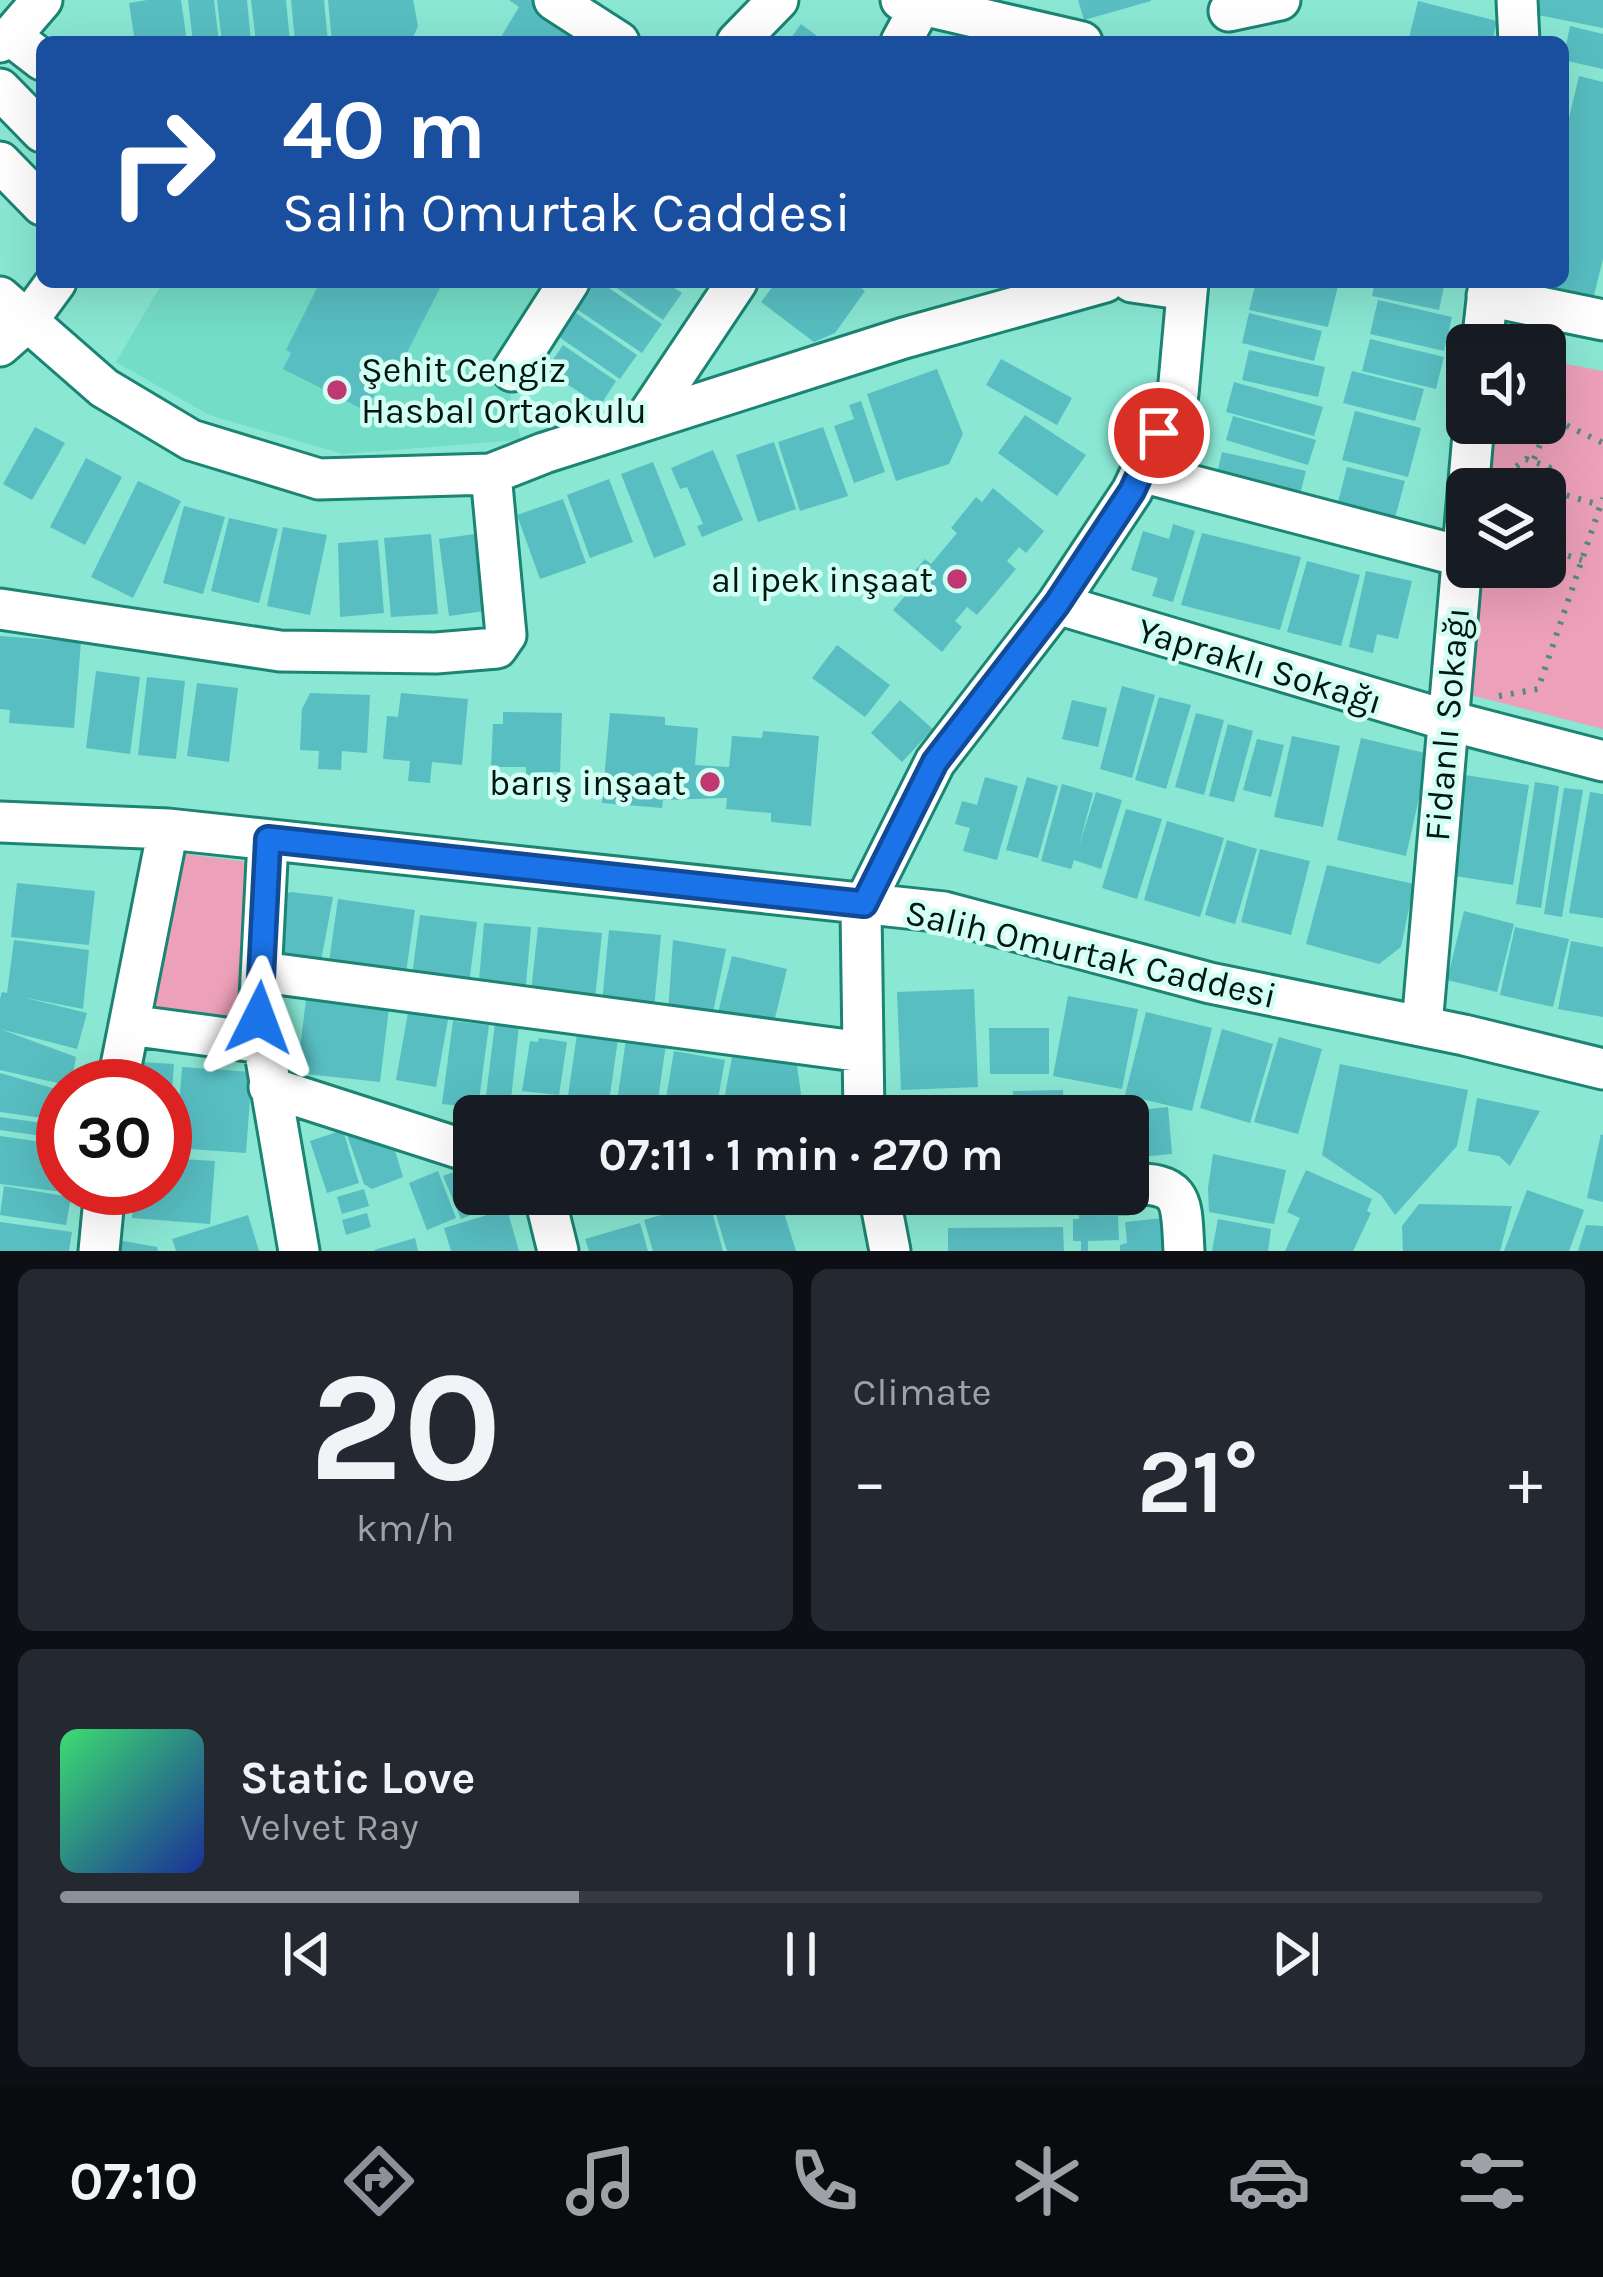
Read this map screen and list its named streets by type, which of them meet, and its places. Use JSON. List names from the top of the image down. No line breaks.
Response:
{"streets":{"street":["Yapraklı Sokağı","Fidanlı Sokağı","Salih Omurtak Caddesi"]},"crossings":[["Yapraklı Sokağı","Fidanlı Sokağı"],["Fidanlı Sokağı","Salih Omurtak Caddesi"]],"places":["Şehit Cengiz Hasbal Ortaokulu","al ipek inşaat","barış inşaat"],"page":{"turn":["40 m","Salih Omurtak Caddesi"],"limit":"30","trip":"07:11 · 1 min · 270 m","tile":[["20","km/h"],"Climate"],"heat":["−","21°","+"],"song":["Static Love","Velvet Ray"],"tabs":"07:10"}}
